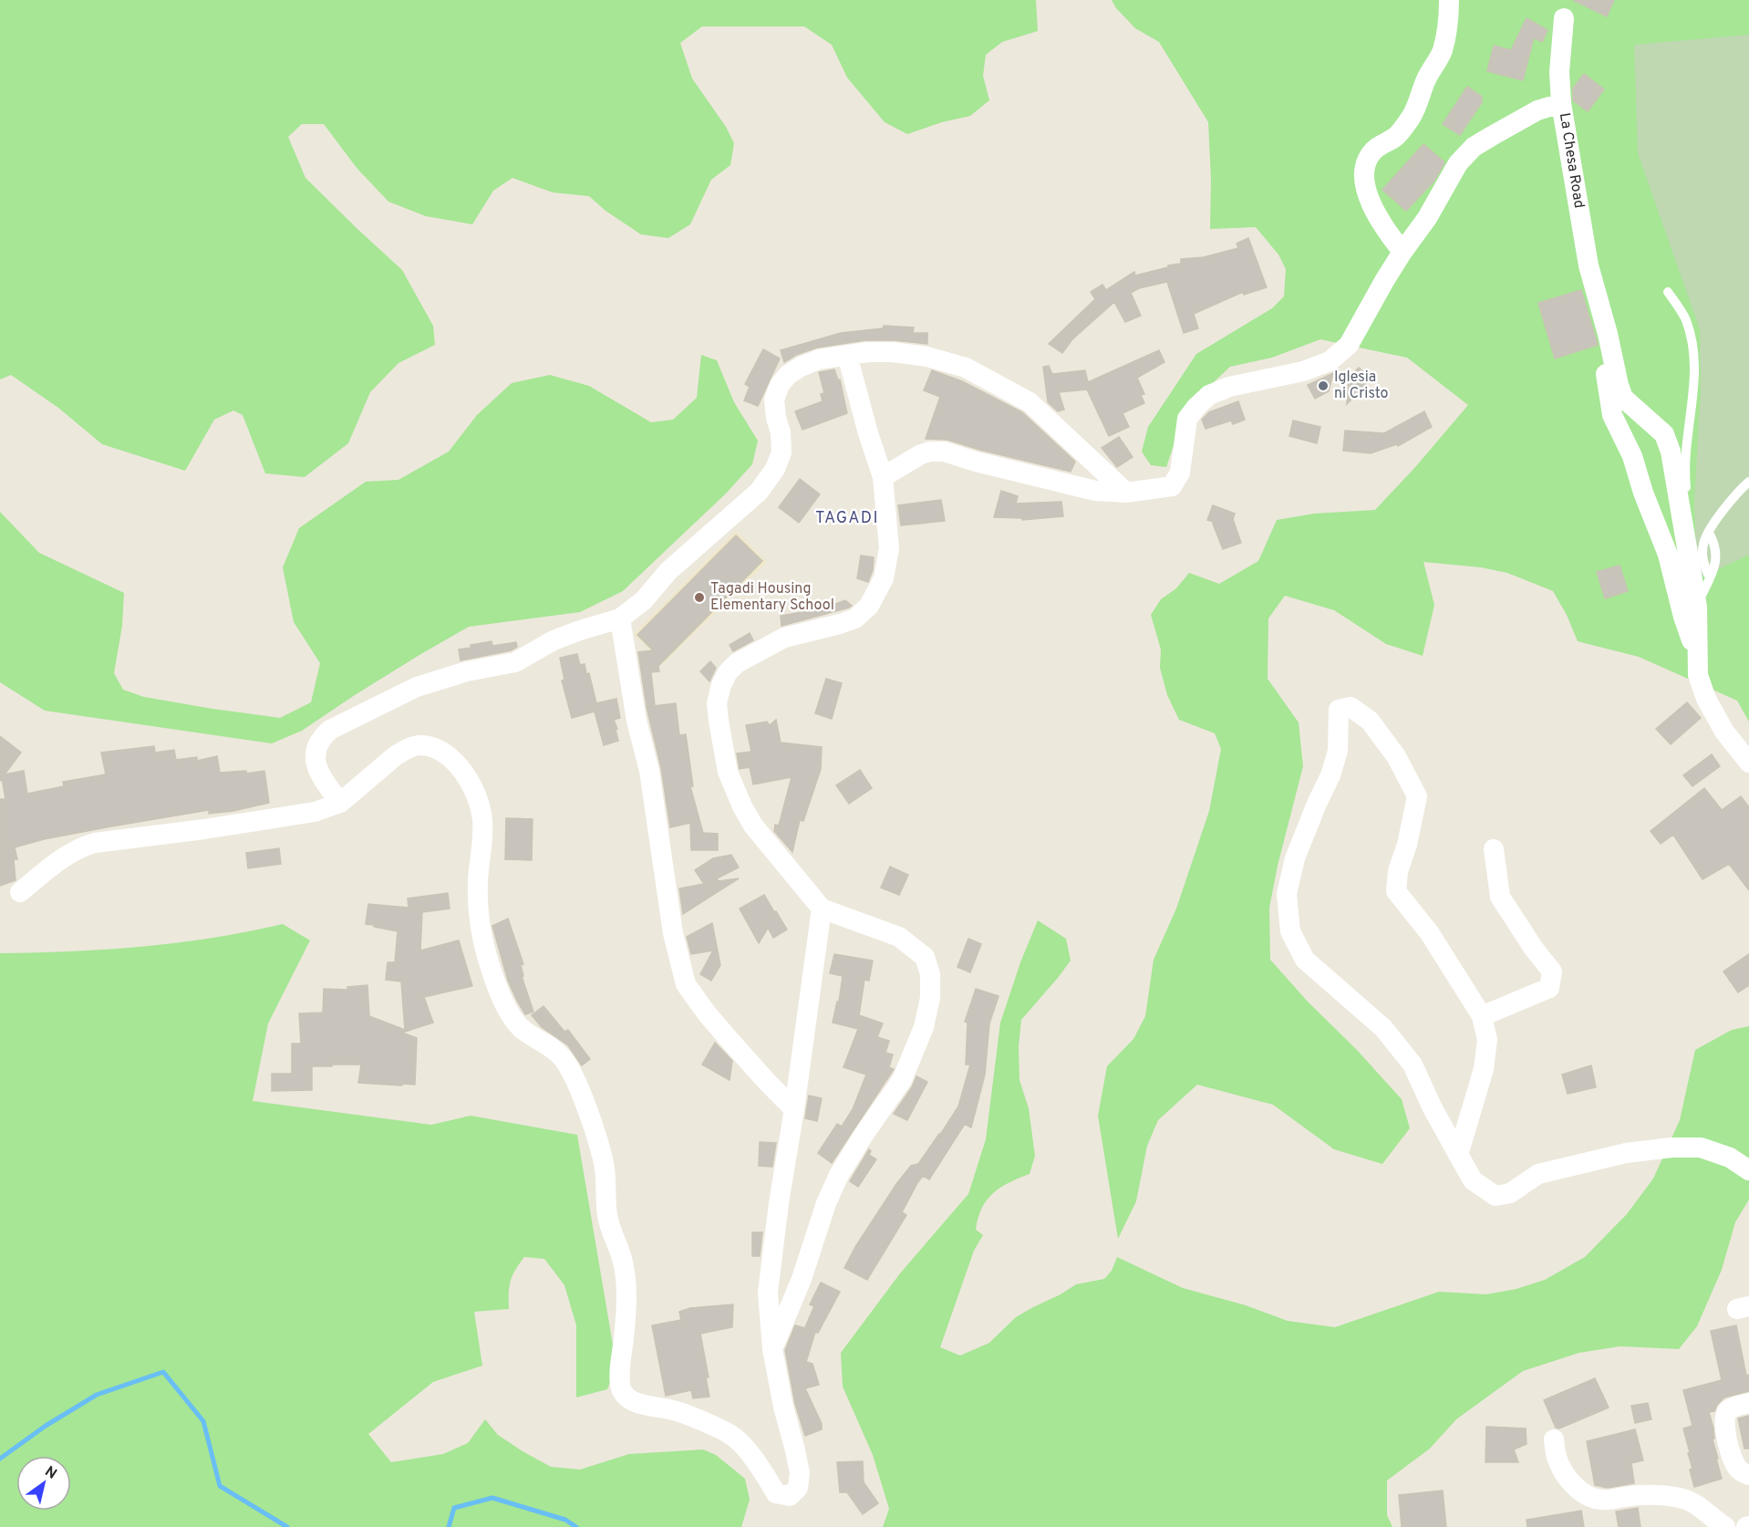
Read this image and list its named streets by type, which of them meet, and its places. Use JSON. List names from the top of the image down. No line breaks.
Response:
{"streets":{"street":["La Chesa Road"]},"districts":["TAGADI"],"places":["Iglesia ni Cristo","Tagadi Housing Elementary School"],"north":"top right"}
